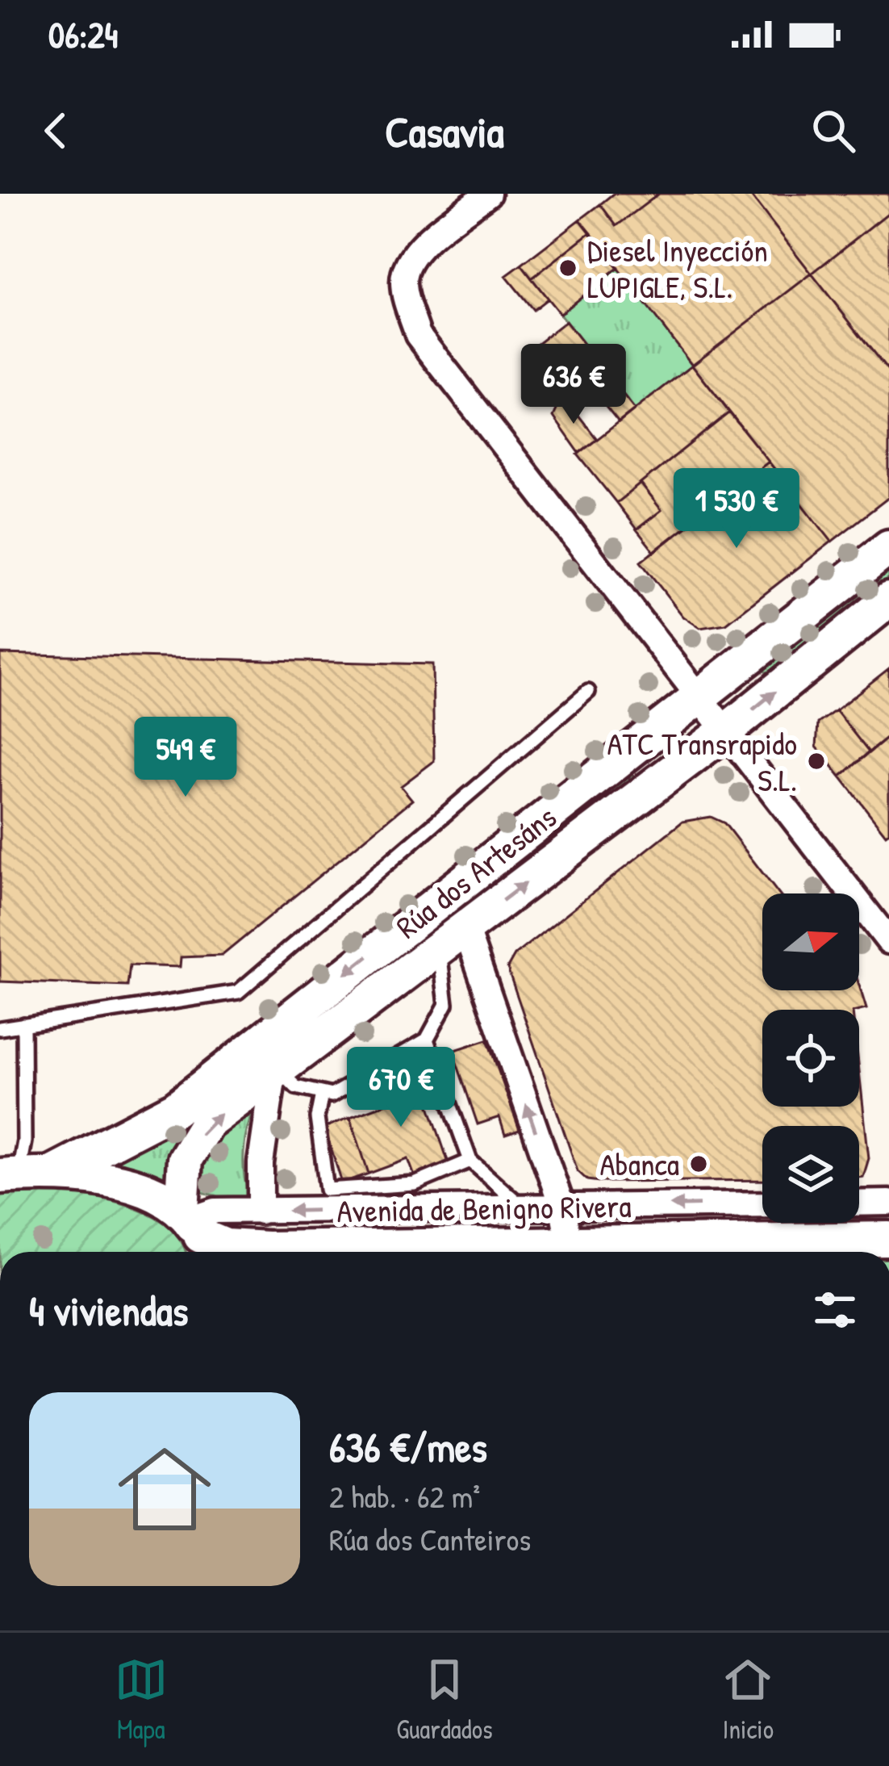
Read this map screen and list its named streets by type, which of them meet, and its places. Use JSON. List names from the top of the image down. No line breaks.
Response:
{"streets":{"street":["Rúa dos Artesáns","Avenida de Benigno Rivera"]},"crossings":[["Rúa dos Artesáns","Avenida de Benigno Rivera"]],"places":["Diesel Inyección LUPIGLE, S.L.","ATC Transrapido S.L.","Abanca"],"north":"right","page":{"status":"06:24","header":"Casavia","price":["636 €","1 530 €","549 €","670 €"],"heading":"4 viviendas","list":[{"name":"636 €/mes","note":"2 hab. · 62 m² · Rúa dos Canteiros"}],"tabs":["Mapa","Guardados","Inicio"]}}
